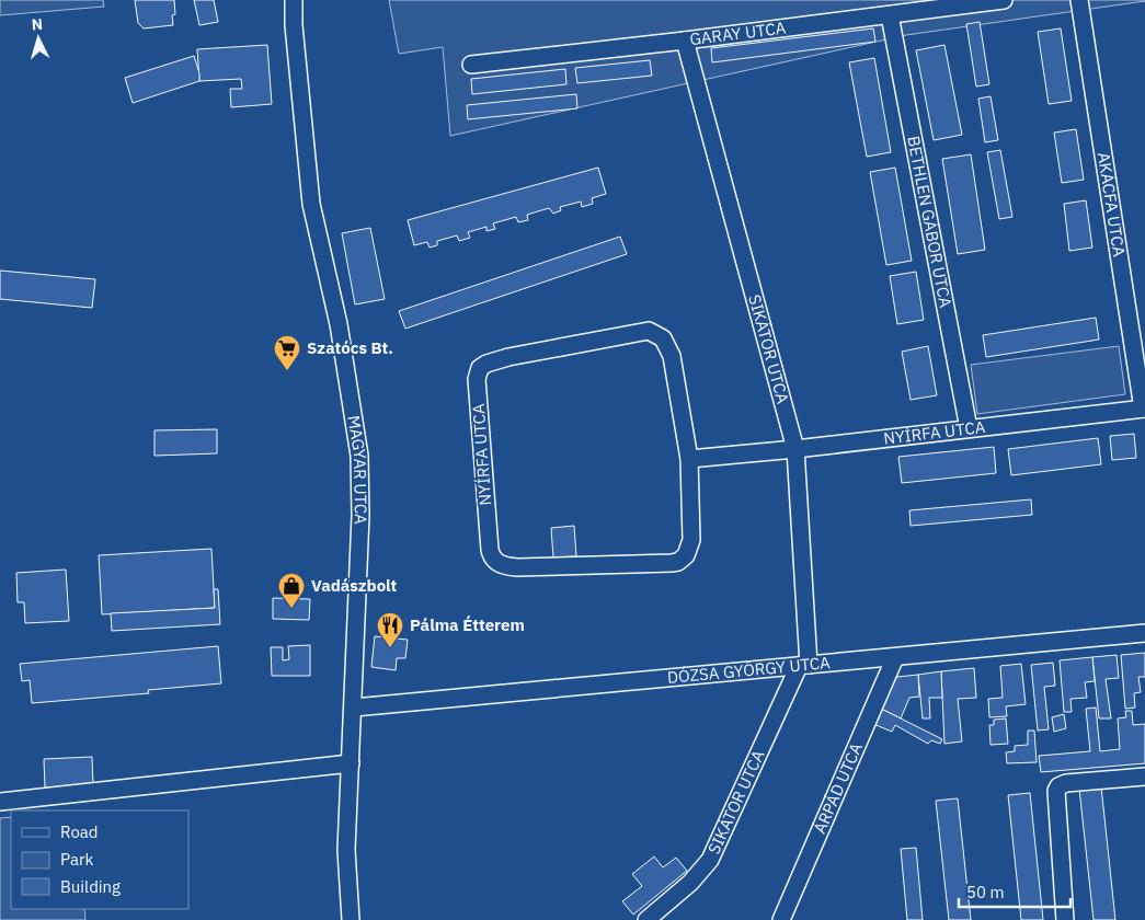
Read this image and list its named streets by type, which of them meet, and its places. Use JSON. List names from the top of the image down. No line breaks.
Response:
{"streets":{"street":["GARAY UTCA","AKÁCFA UTCA","BETHLEN GÁBOR UTCA","SIKÁTOR UTCA","NYÍRFA UTCA","MAGYAR UTCA","DÓZSA GYÖRGY UTCA","ÁRPÁD UTCA"]},"crossings":[["GARAY UTCA","BETHLEN GÁBOR UTCA"],["GARAY UTCA","SIKÁTOR UTCA"],["AKÁCFA UTCA","NYÍRFA UTCA"],["BETHLEN GÁBOR UTCA","NYÍRFA UTCA"],["SIKÁTOR UTCA","NYÍRFA UTCA"],["SIKÁTOR UTCA","DÓZSA GYÖRGY UTCA"],["MAGYAR UTCA","DÓZSA GYÖRGY UTCA"],["DÓZSA GYÖRGY UTCA","ÁRPÁD UTCA"]],"places":{"supermarket":["Szatócs Bt."],"shop":["Vadászbolt"],"restaurant":["Pálma Étterem"]},"legend":["Road","Park","Building"],"scale_bar":"50 m","north":"top"}
